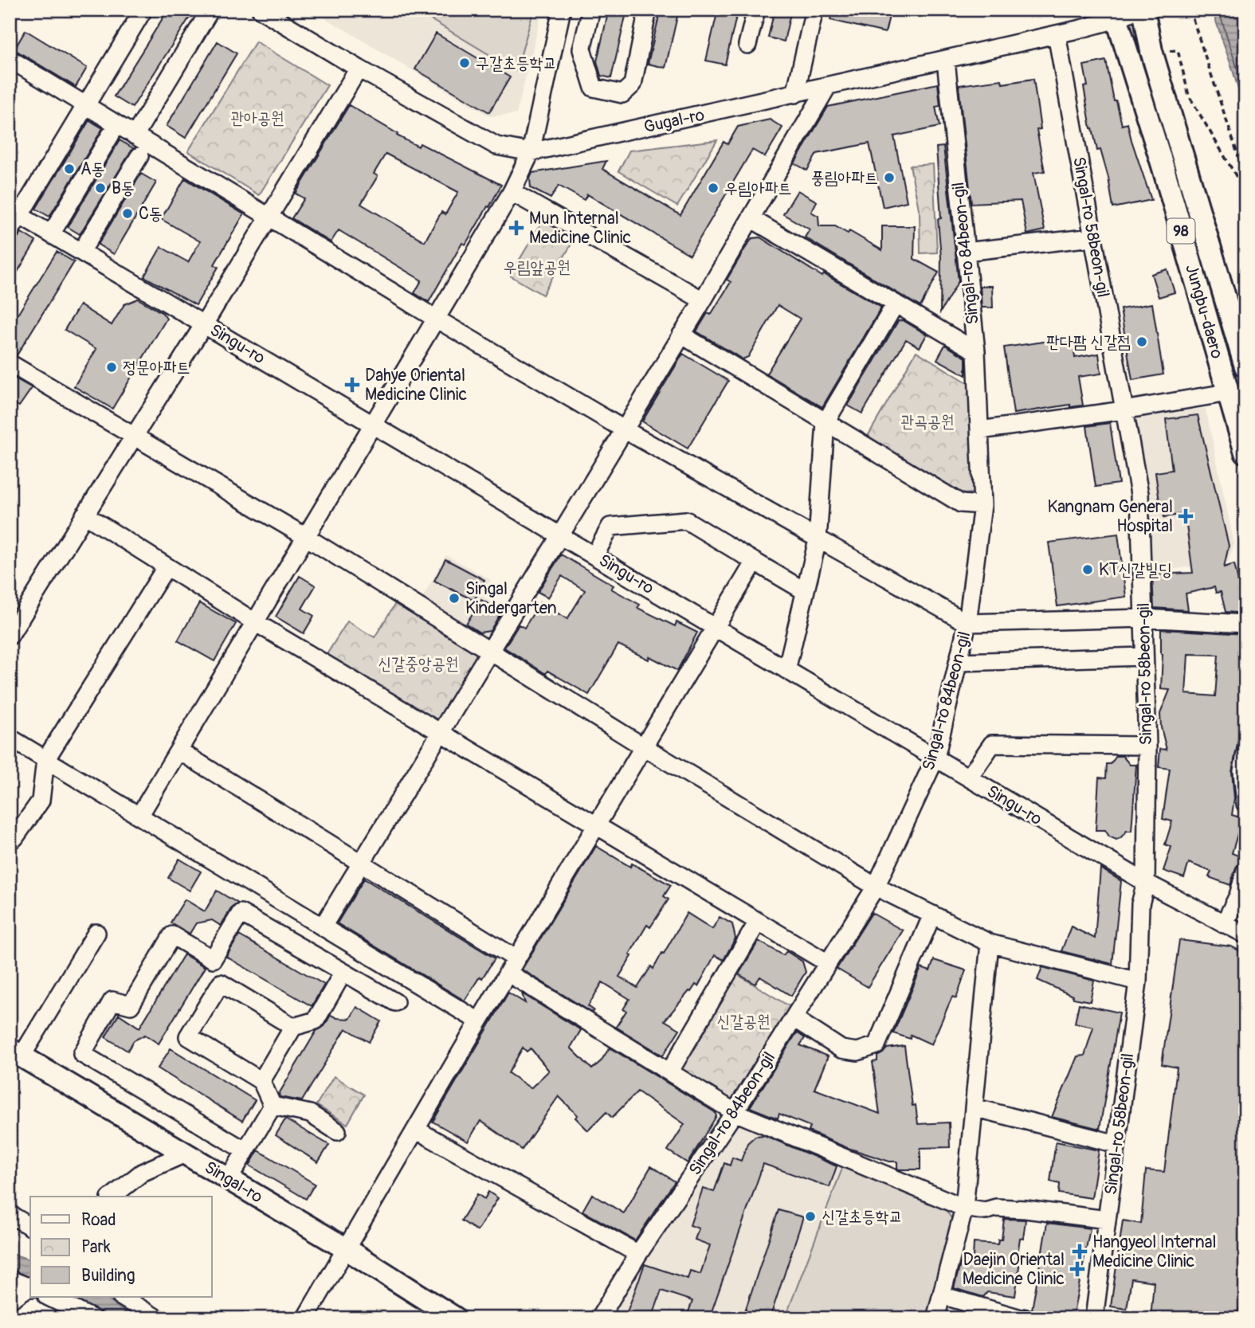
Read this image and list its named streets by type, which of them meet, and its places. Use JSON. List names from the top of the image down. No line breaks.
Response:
{"streets":{"main road":["98","Jungbu-daero","Singal-ro"],"street":["Gugal-ro","Singal-ro 58beon-gil","Singal-ro 84beon-gil","Singu-ro"]},"crossings":[["Gugal-ro","Singal-ro 58beon-gil"],["Gugal-ro","Singal-ro 84beon-gil"],["Gugal-ro","Jungbu-daero"],["Singal-ro 58beon-gil","Singu-ro"],["Singal-ro 84beon-gil","Singu-ro"]],"parks":["관아공원","우림앞공원","관곡공원","신갈중앙공원","신갈공원"],"places":{"other":["구갈초등학교","A동","풍림아파트","B동","우림아파트","C동","판다팜 신갈점","정문아파트","KT신갈빌딩","Singal Kindergarten","신갈초등학교"],"health":["Mun Internal Medicine Clinic","Dahye Oriental Medicine Clinic","Kangnam General Hospital","Hangyeol Internal Medicine Clinic","Daejin Oriental Medicine Clinic"]},"legend":["Road","Park","Building"]}
